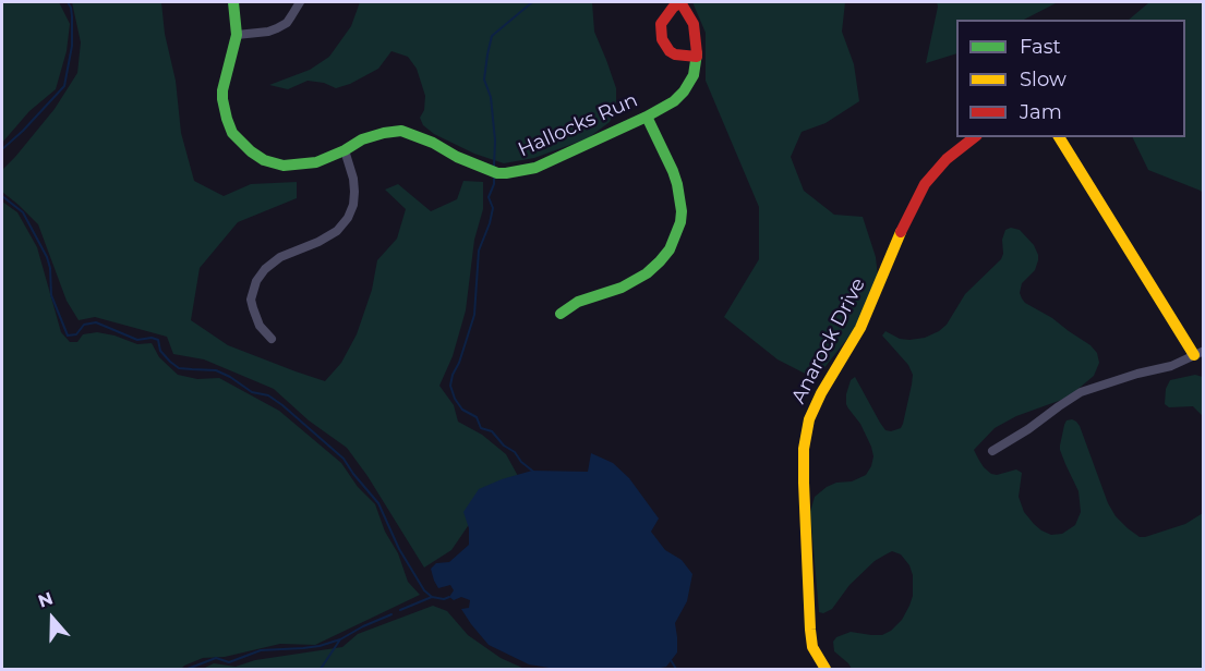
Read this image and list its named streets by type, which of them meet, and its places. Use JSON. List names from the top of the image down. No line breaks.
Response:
{"streets":{"street":["Hallocks Run","Anarock Drive"]},"legend":["Fast","Slow","Jam"],"north":"top"}
